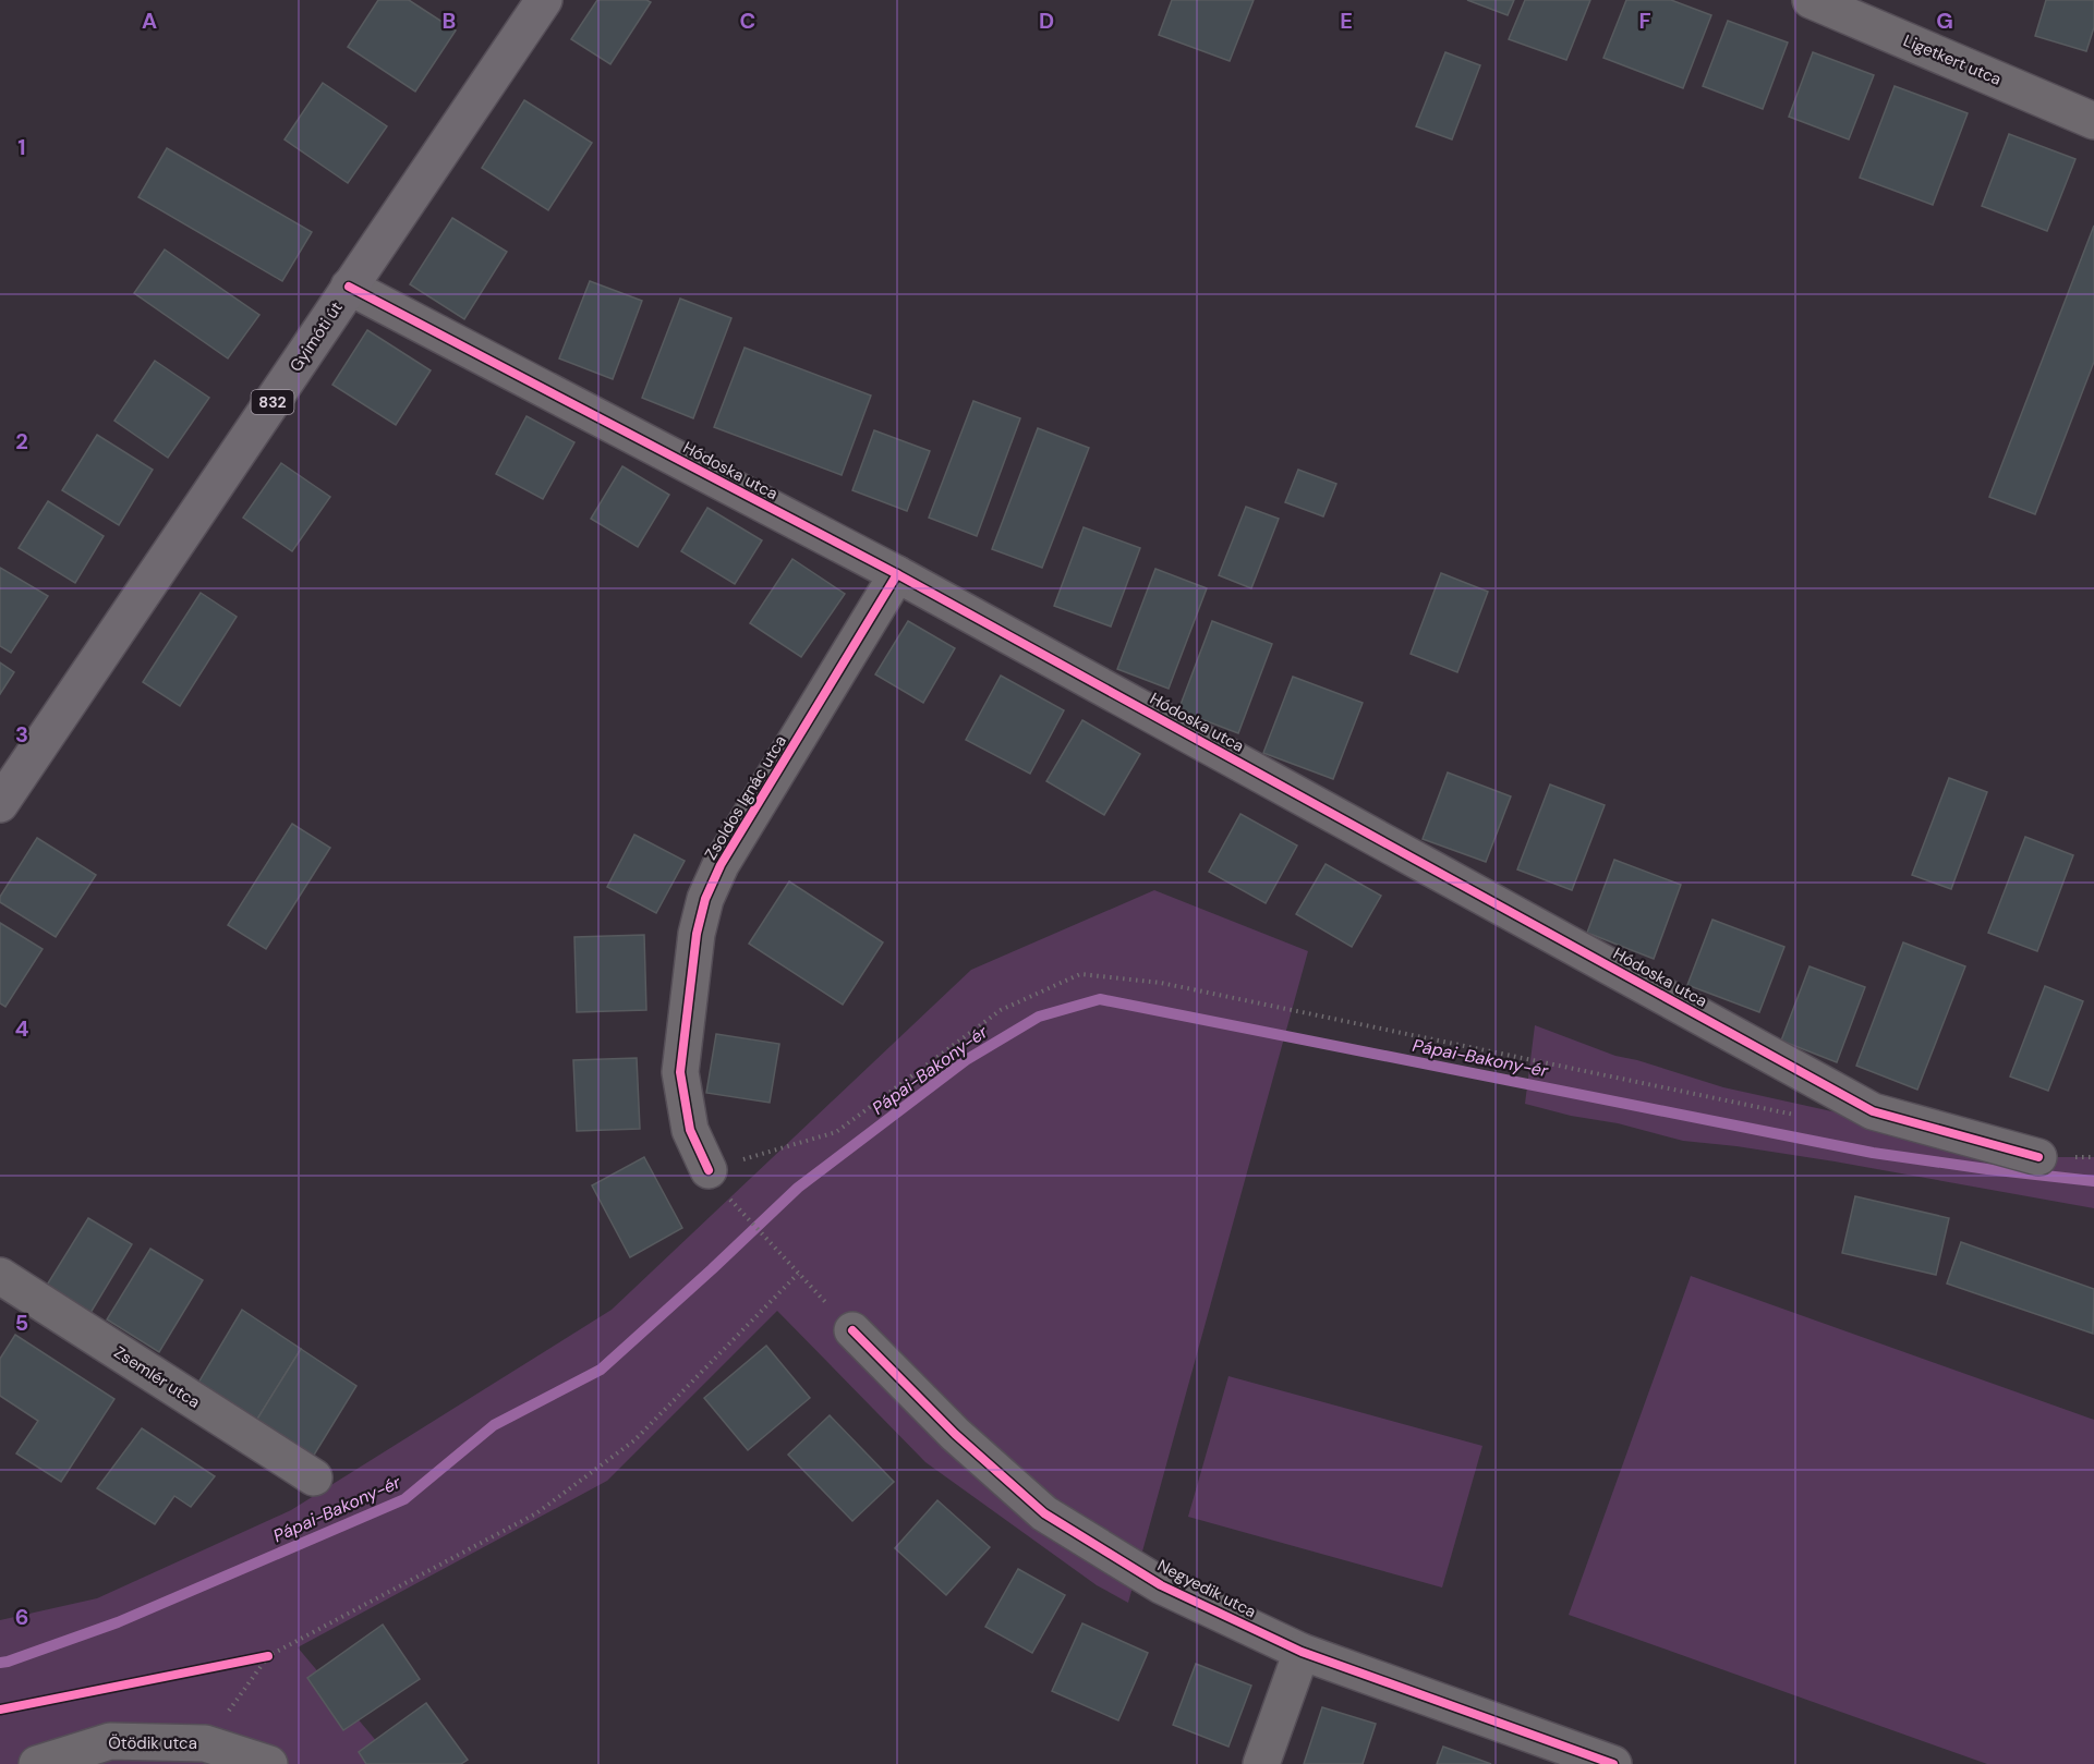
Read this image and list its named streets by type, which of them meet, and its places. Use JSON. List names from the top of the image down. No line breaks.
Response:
{"streets":{"main road":["Gyimóti út","832"],"street":["Ligetkert utca","Hódoska utca","Zsoldos Ignác utca","Zsemlér utca","Negyedik utca","Ötödik utca"]},"crossings":[["Gyimóti út","Hódoska utca"],["Hódoska utca","Zsoldos Ignác utca"]],"water":["Pápai-Bakony-ér"],"grid":{"columns":["A","B","C","D","E","F","G"],"rows":["1","2","3","4","5","6"]}}
